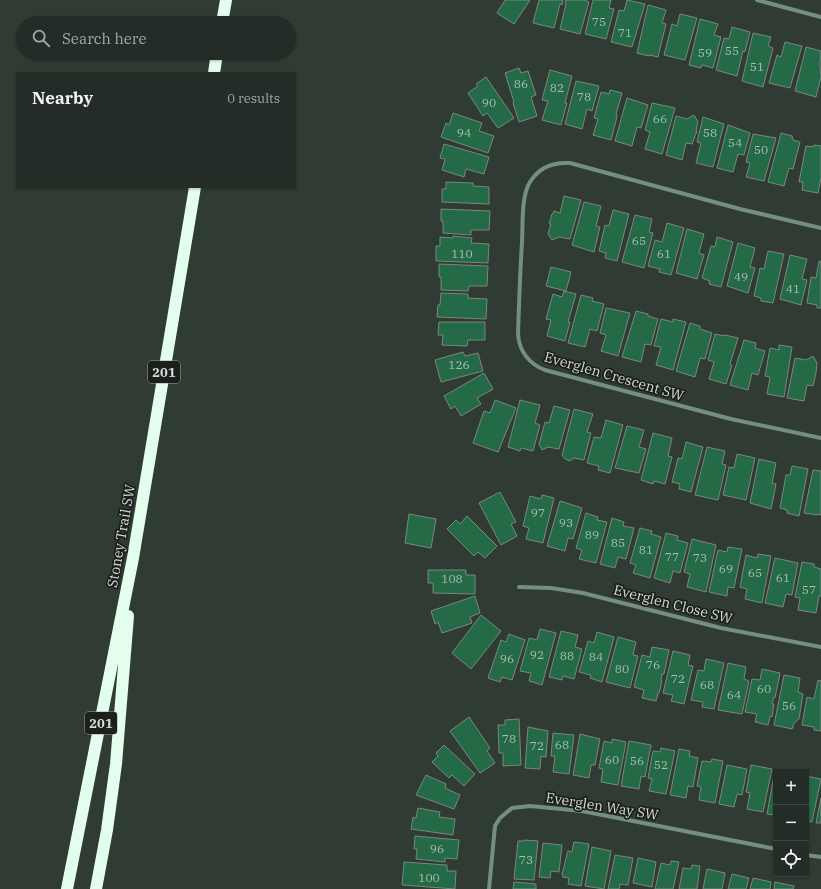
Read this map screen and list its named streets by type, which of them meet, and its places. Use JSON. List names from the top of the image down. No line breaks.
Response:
{"streets":{"highway":["201","Stoney Trail SW"],"street":["Everglen Crescent SW","Everglen Close SW","Everglen Way SW"]},"house_numbers":["75","71","55","59","51","86","82","78","90","66","94","58","54","50","65","110","61","49","41","126","97","93","89","85","81","77","73","69","65","61","108","57","92","88","84","96","76","80","72","68","60","64","56","78","68","72","60","56","52","96","73","100"],"page":{"search":"Search here","heading":["Nearby","0 results"],"map_buttons":["+","−"]}}
